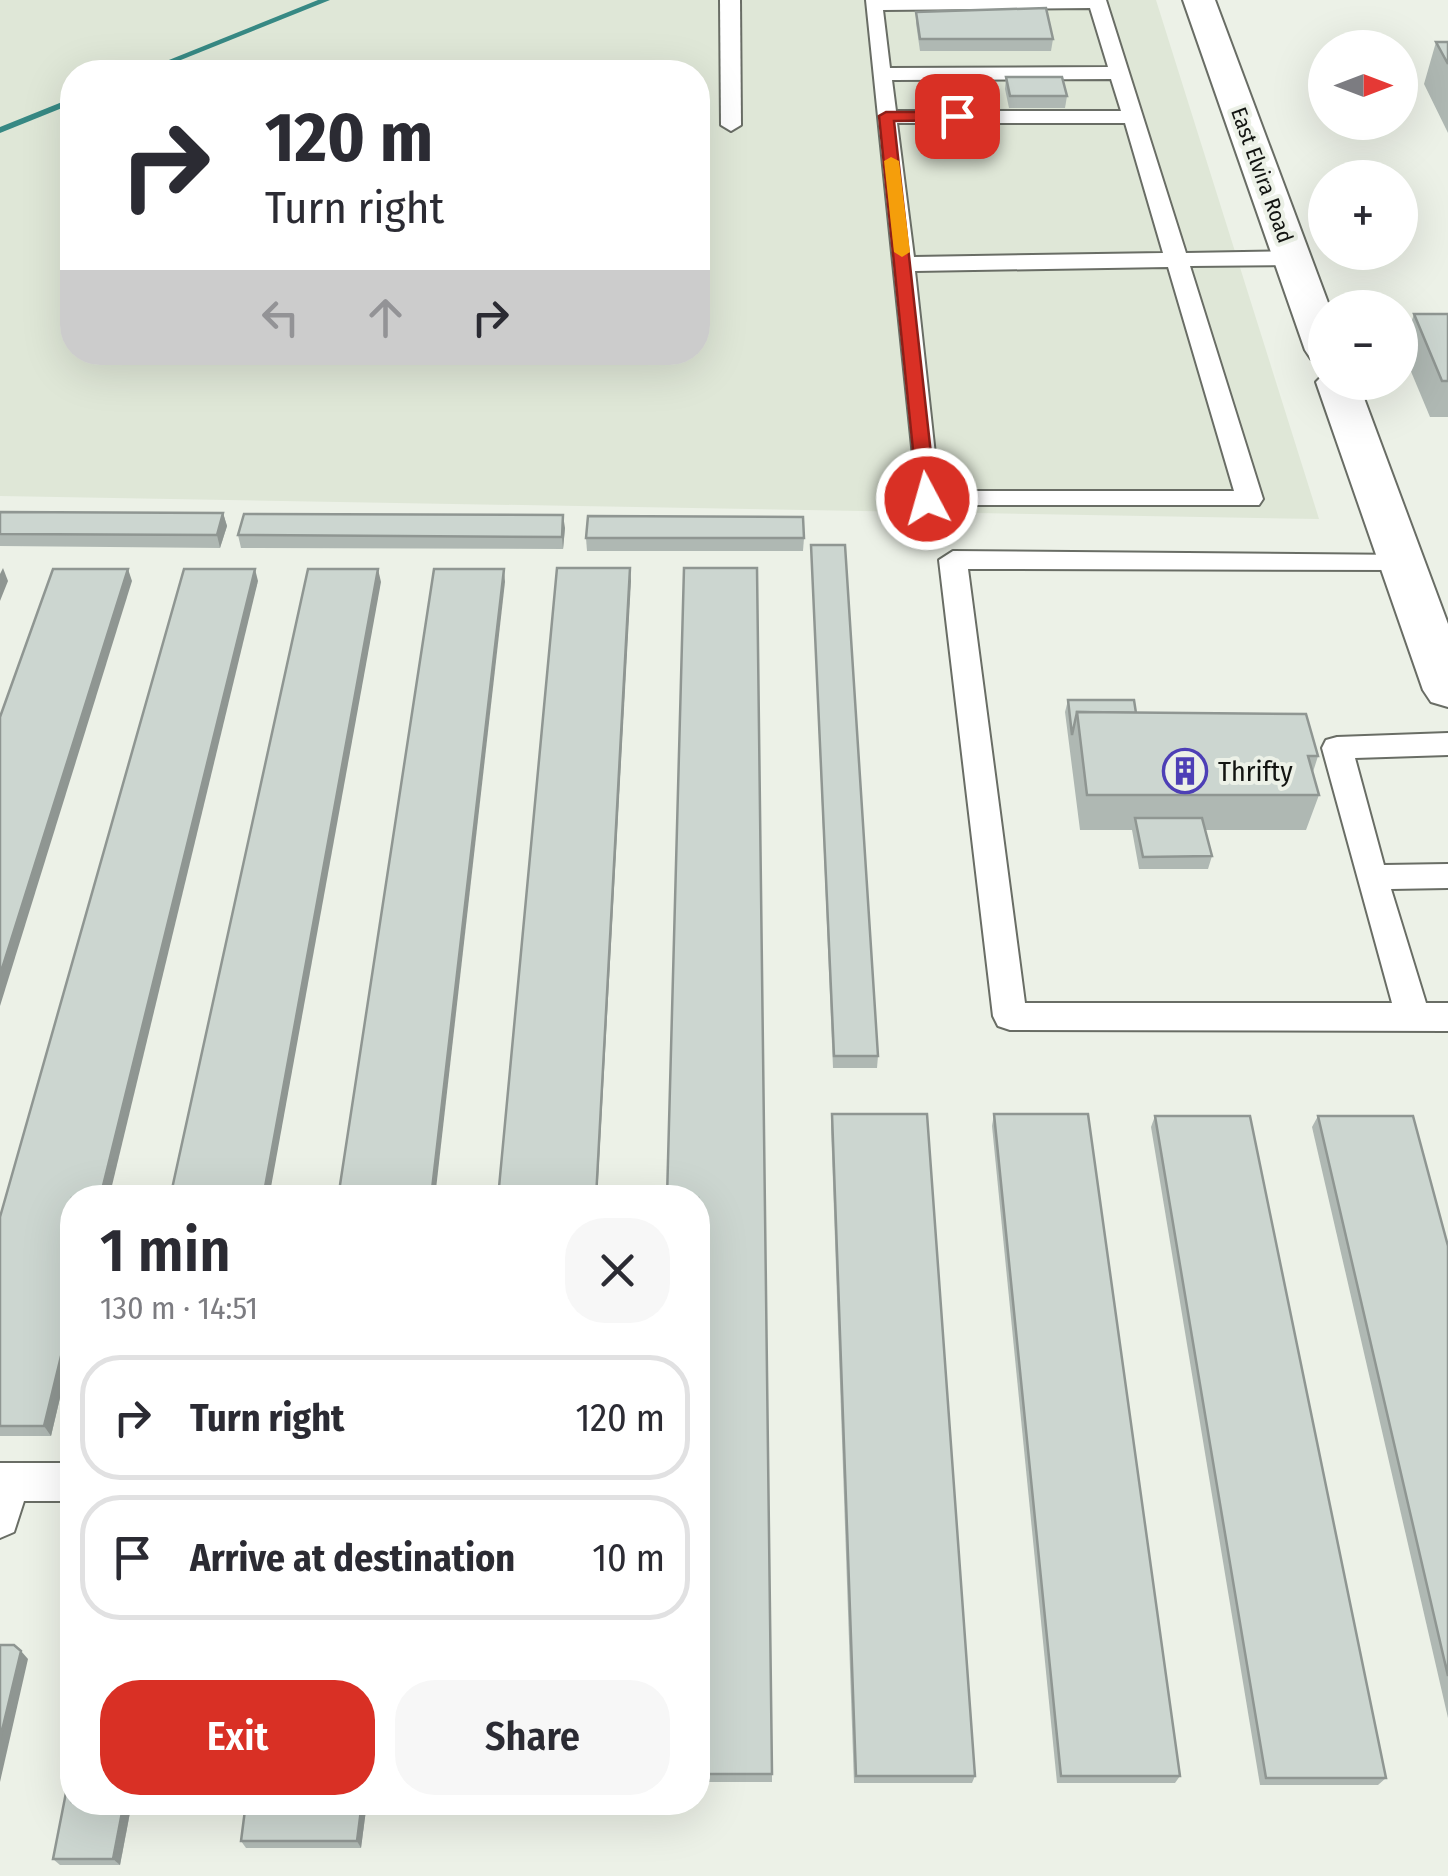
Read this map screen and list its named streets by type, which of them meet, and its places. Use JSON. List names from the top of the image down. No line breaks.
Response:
{"streets":{"street":["East Elvira Road"]},"places":{"building":["Thrifty"]},"north":"right","page":{"map_buttons":["+","−"],"turn":["120 m","Turn right"],"heading":["1 min","130 m · 14:51"],"list":[{"name":"Turn right","value":"120 m"},{"name":"Arrive at destination","value":"10 m"}],"buttons":["Exit","Share"]}}
